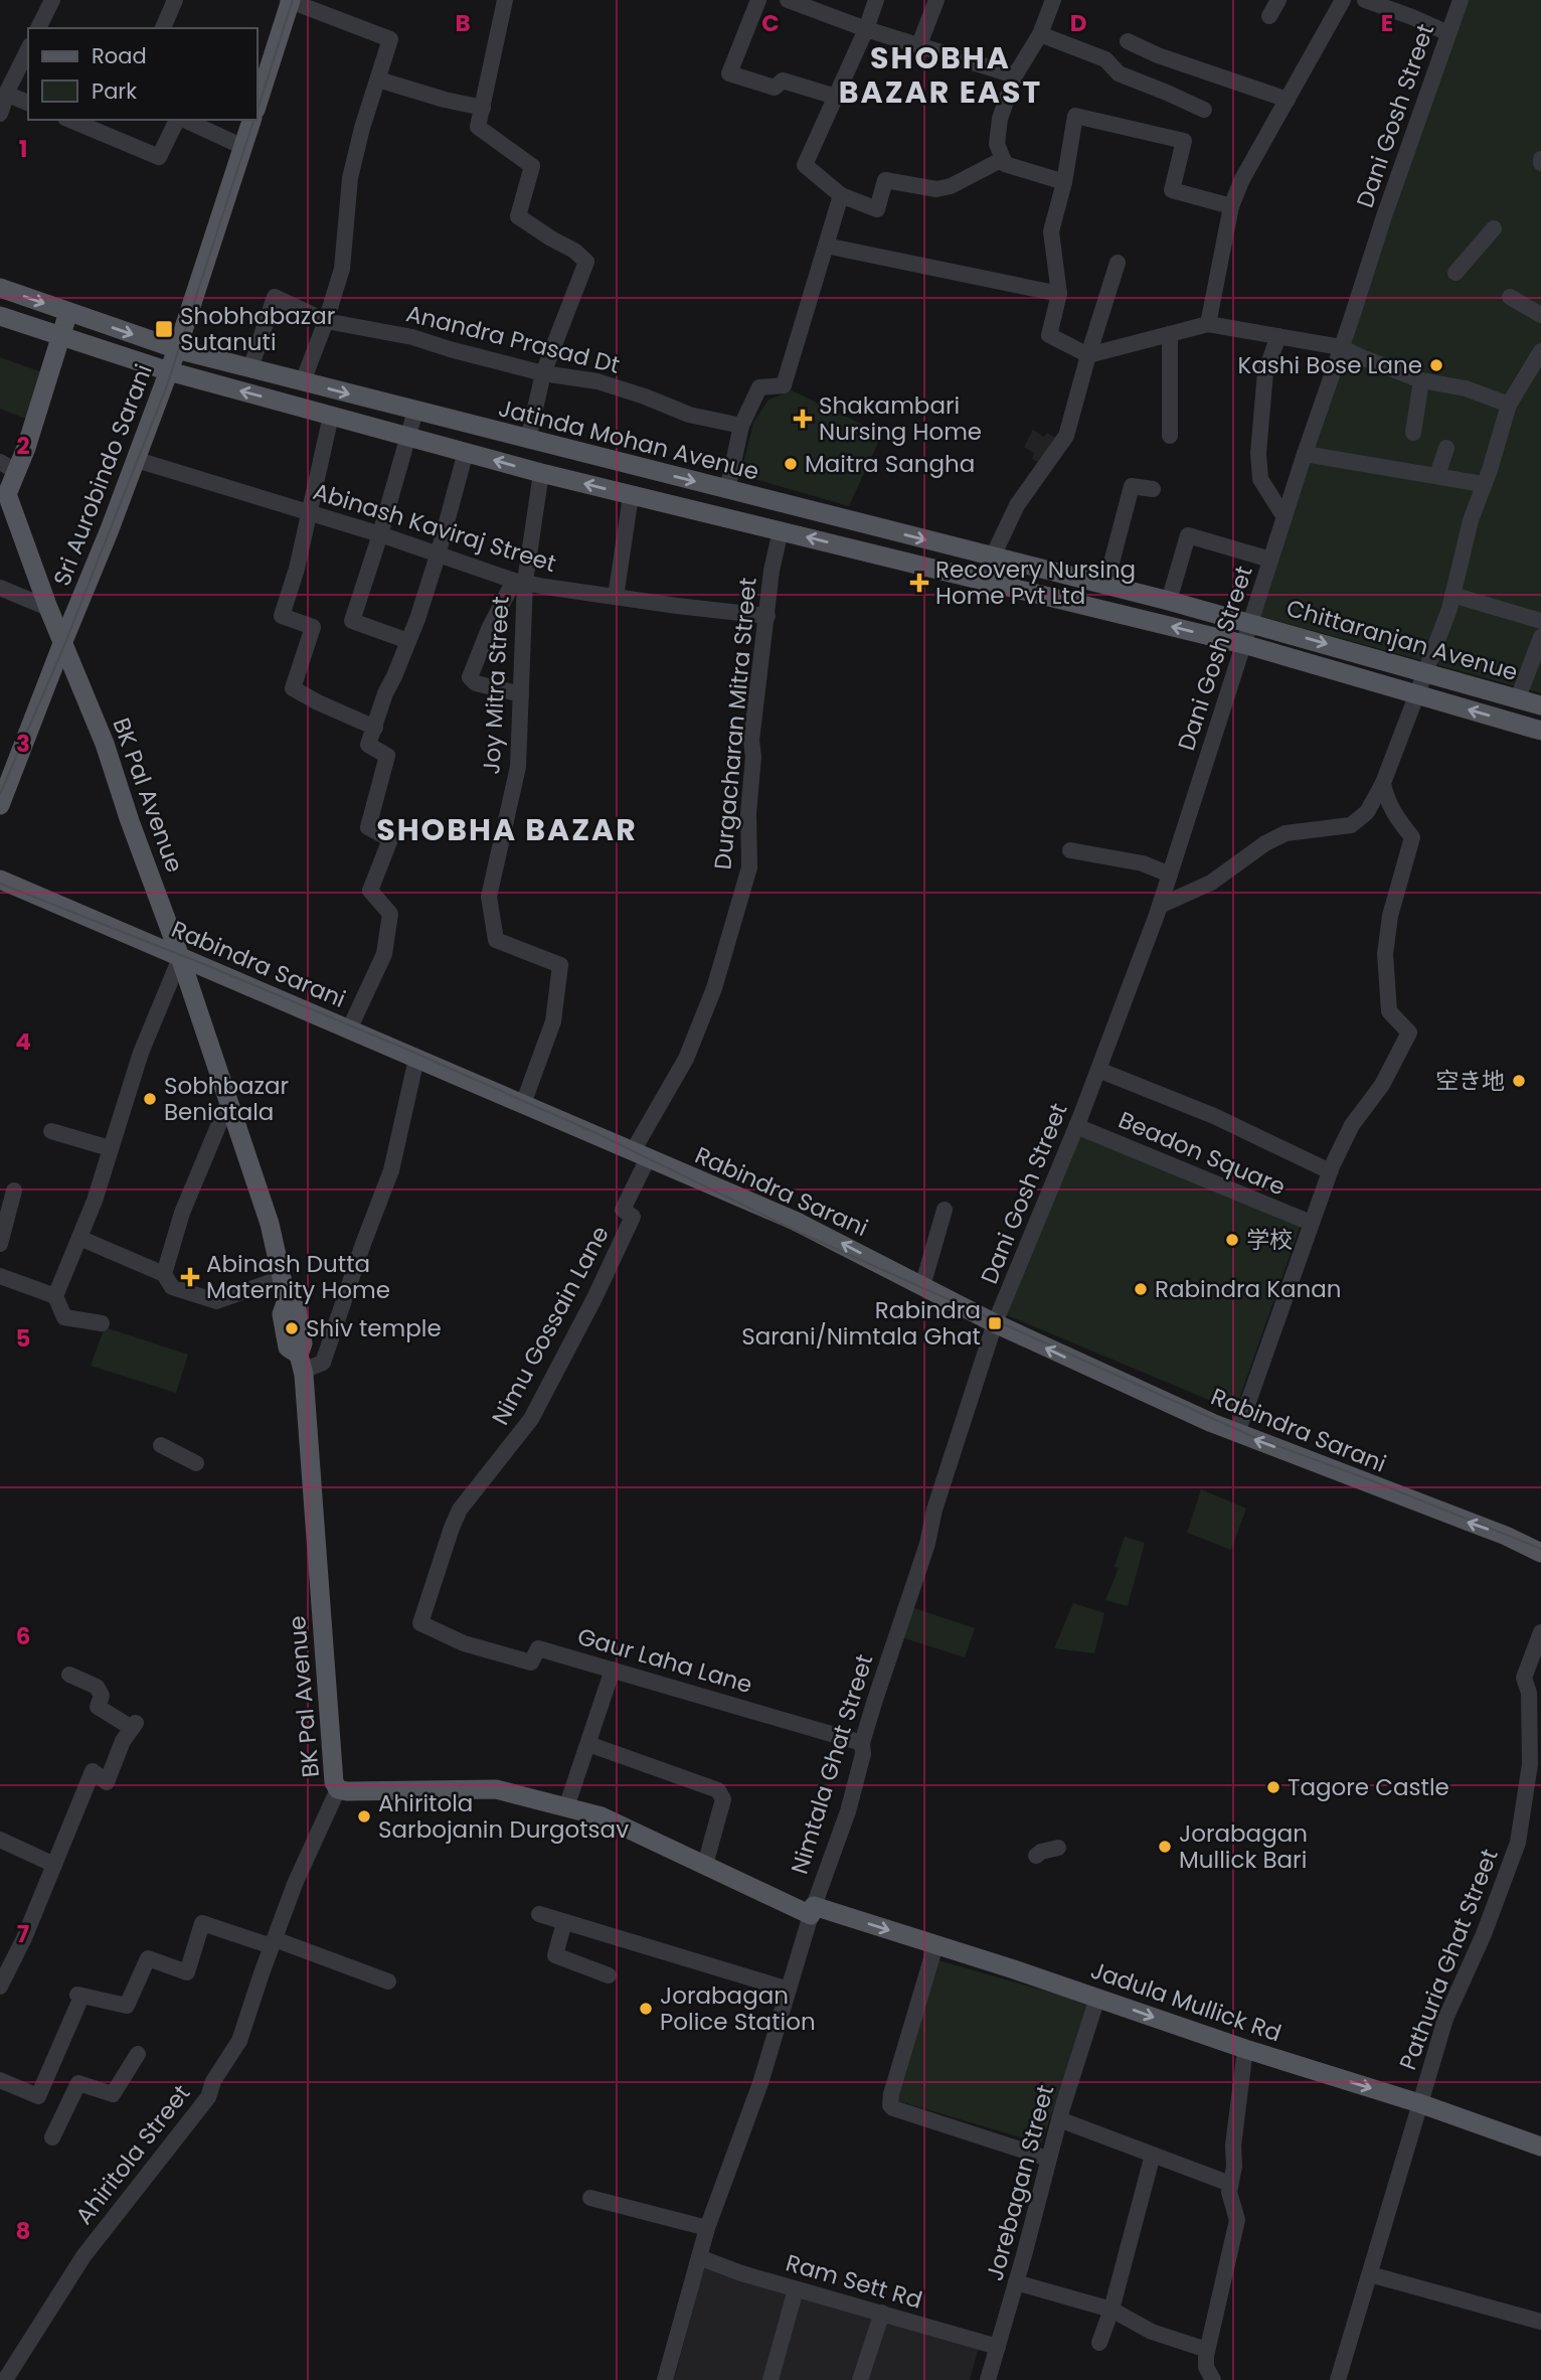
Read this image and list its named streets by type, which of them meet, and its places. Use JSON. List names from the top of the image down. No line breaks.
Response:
{"streets":{"main road":["Jatinda Mohan Avenue","Sri Aurobindo Sarani","Chittaranjan Avenue","BK Pal Avenue","Rabindra Sarani","Jadula Mullick Rd"],"street":["Dani Gosh Street","Anandra Prasad Dt","Abinash Kaviraj Street","Joy Mitra Street","Durgacharan Mitra Street","Beadon Square","Nimu Gossain Lane","Gaur Laha Lane","Nimtala Ghat Street","Pathuria Ghat Street","Ahiritola Street","Jorebagan Street","Ram Sett Rd"]},"crossings":[["Dani Gosh Street","Jatinda Mohan Avenue"],["Dani Gosh Street","Chittaranjan Avenue"],["Dani Gosh Street","Rabindra Sarani"],["Dani Gosh Street","Beadon Square"],["Dani Gosh Street","Nimtala Ghat Street"],["Anandra Prasad Dt","Jatinda Mohan Avenue"],["Jatinda Mohan Avenue","Sri Aurobindo Sarani"],["Jatinda Mohan Avenue","Chittaranjan Avenue"],["Jatinda Mohan Avenue","BK Pal Avenue"],["Sri Aurobindo Sarani","Abinash Kaviraj Street"],["Sri Aurobindo Sarani","BK Pal Avenue"],["Abinash Kaviraj Street","Joy Mitra Street"],["Abinash Kaviraj Street","Durgacharan Mitra Street"],["Joy Mitra Street","Rabindra Sarani"],["Durgacharan Mitra Street","Rabindra Sarani"],["Durgacharan Mitra Street","Nimu Gossain Lane"],["BK Pal Avenue","Rabindra Sarani"],["BK Pal Avenue","Nimtala Ghat Street"],["BK Pal Avenue","Jadula Mullick Rd"],["BK Pal Avenue","Ahiritola Street"],["Rabindra Sarani","Nimu Gossain Lane"],["Rabindra Sarani","Nimtala Ghat Street"],["Nimu Gossain Lane","Gaur Laha Lane"],["Gaur Laha Lane","Nimtala Ghat Street"],["Nimtala Ghat Street","Jadula Mullick Rd"],["Nimtala Ghat Street","Ram Sett Rd"],["Pathuria Ghat Street","Jadula Mullick Rd"],["Jadula Mullick Rd","Jorebagan Street"],["Jorebagan Street","Ram Sett Rd"]],"one_way":["Rabindra Sarani","Jadula Mullick Rd"],"districts":["SHOBHA BAZAR EAST","SHOBHA BAZAR"],"places":{"transit":["Shobhabazar Sutanuti","Rabindra Sarani/Nimtala Ghat"],"other":["Kashi Bose Lane","Maitra Sangha","空き地","Sobhbazar Beniatala","学校","Rabindra Kanan","Shiv temple","Tagore Castle","Ahiritola Sarbojanin Durgotsav","Jorabagan Mullick Bari","Jorabagan Police Station"],"health":["Shakambari Nursing Home","Recovery Nursing Home Pvt Ltd","Abinash Dutta Maternity Home"]},"legend":["Road","Park"],"grid":{"columns":["B","C","D","E"],"rows":["1","2","3","4","5","6","7","8"]}}
